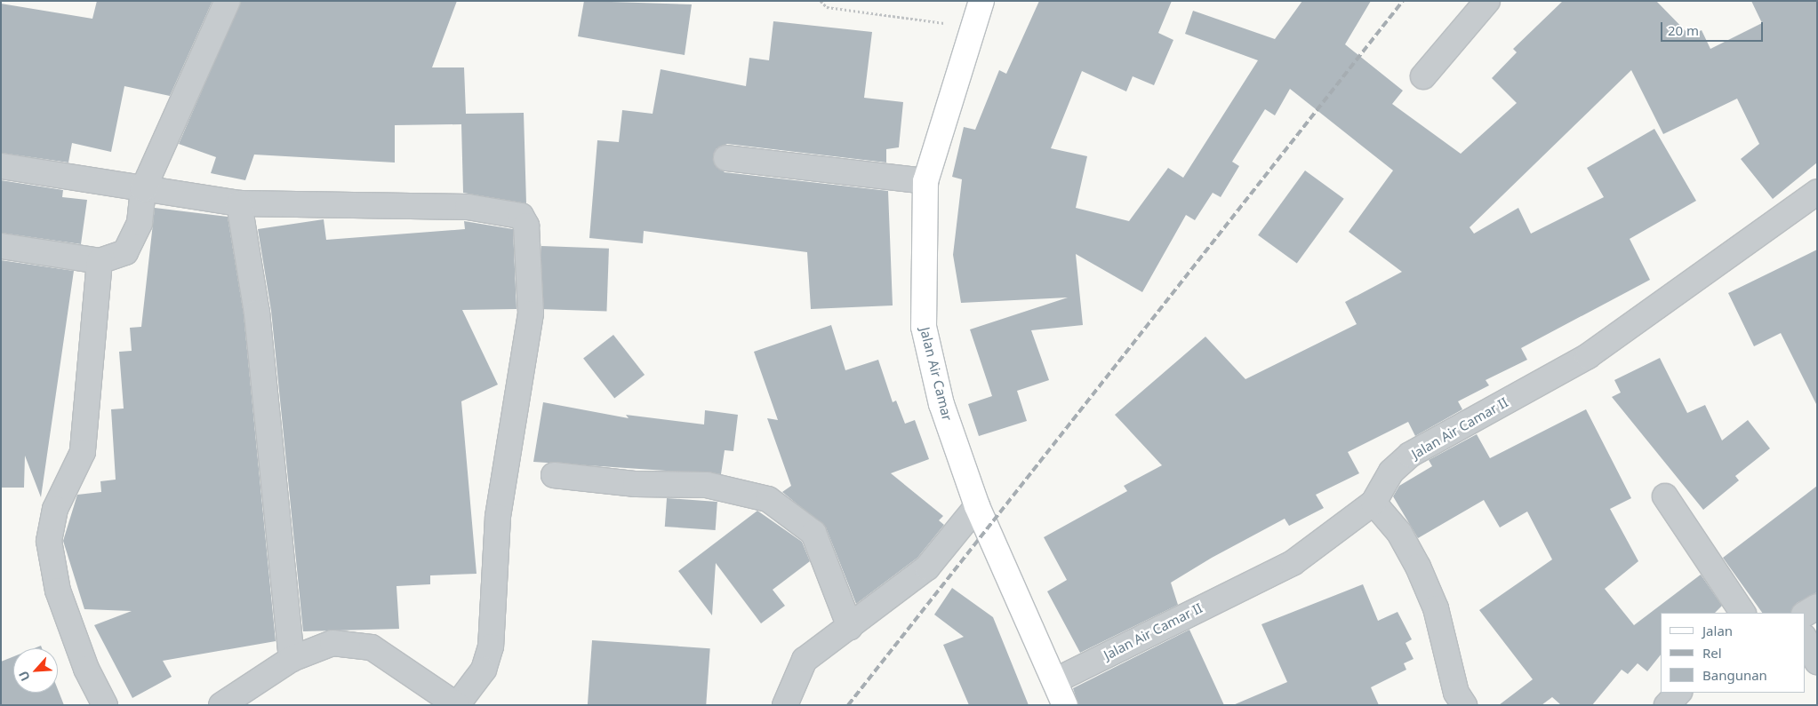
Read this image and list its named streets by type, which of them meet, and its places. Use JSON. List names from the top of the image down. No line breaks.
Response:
{"streets":{"main road":["Jalan Air Camar"],"street":["Jalan Air Camar II"]},"crossings":[["Jalan Air Camar","Jalan Air Camar II"]],"legend":["Jalan","Rel","Bangunan"],"scale_bar":"20 m","north":"bottom left"}
